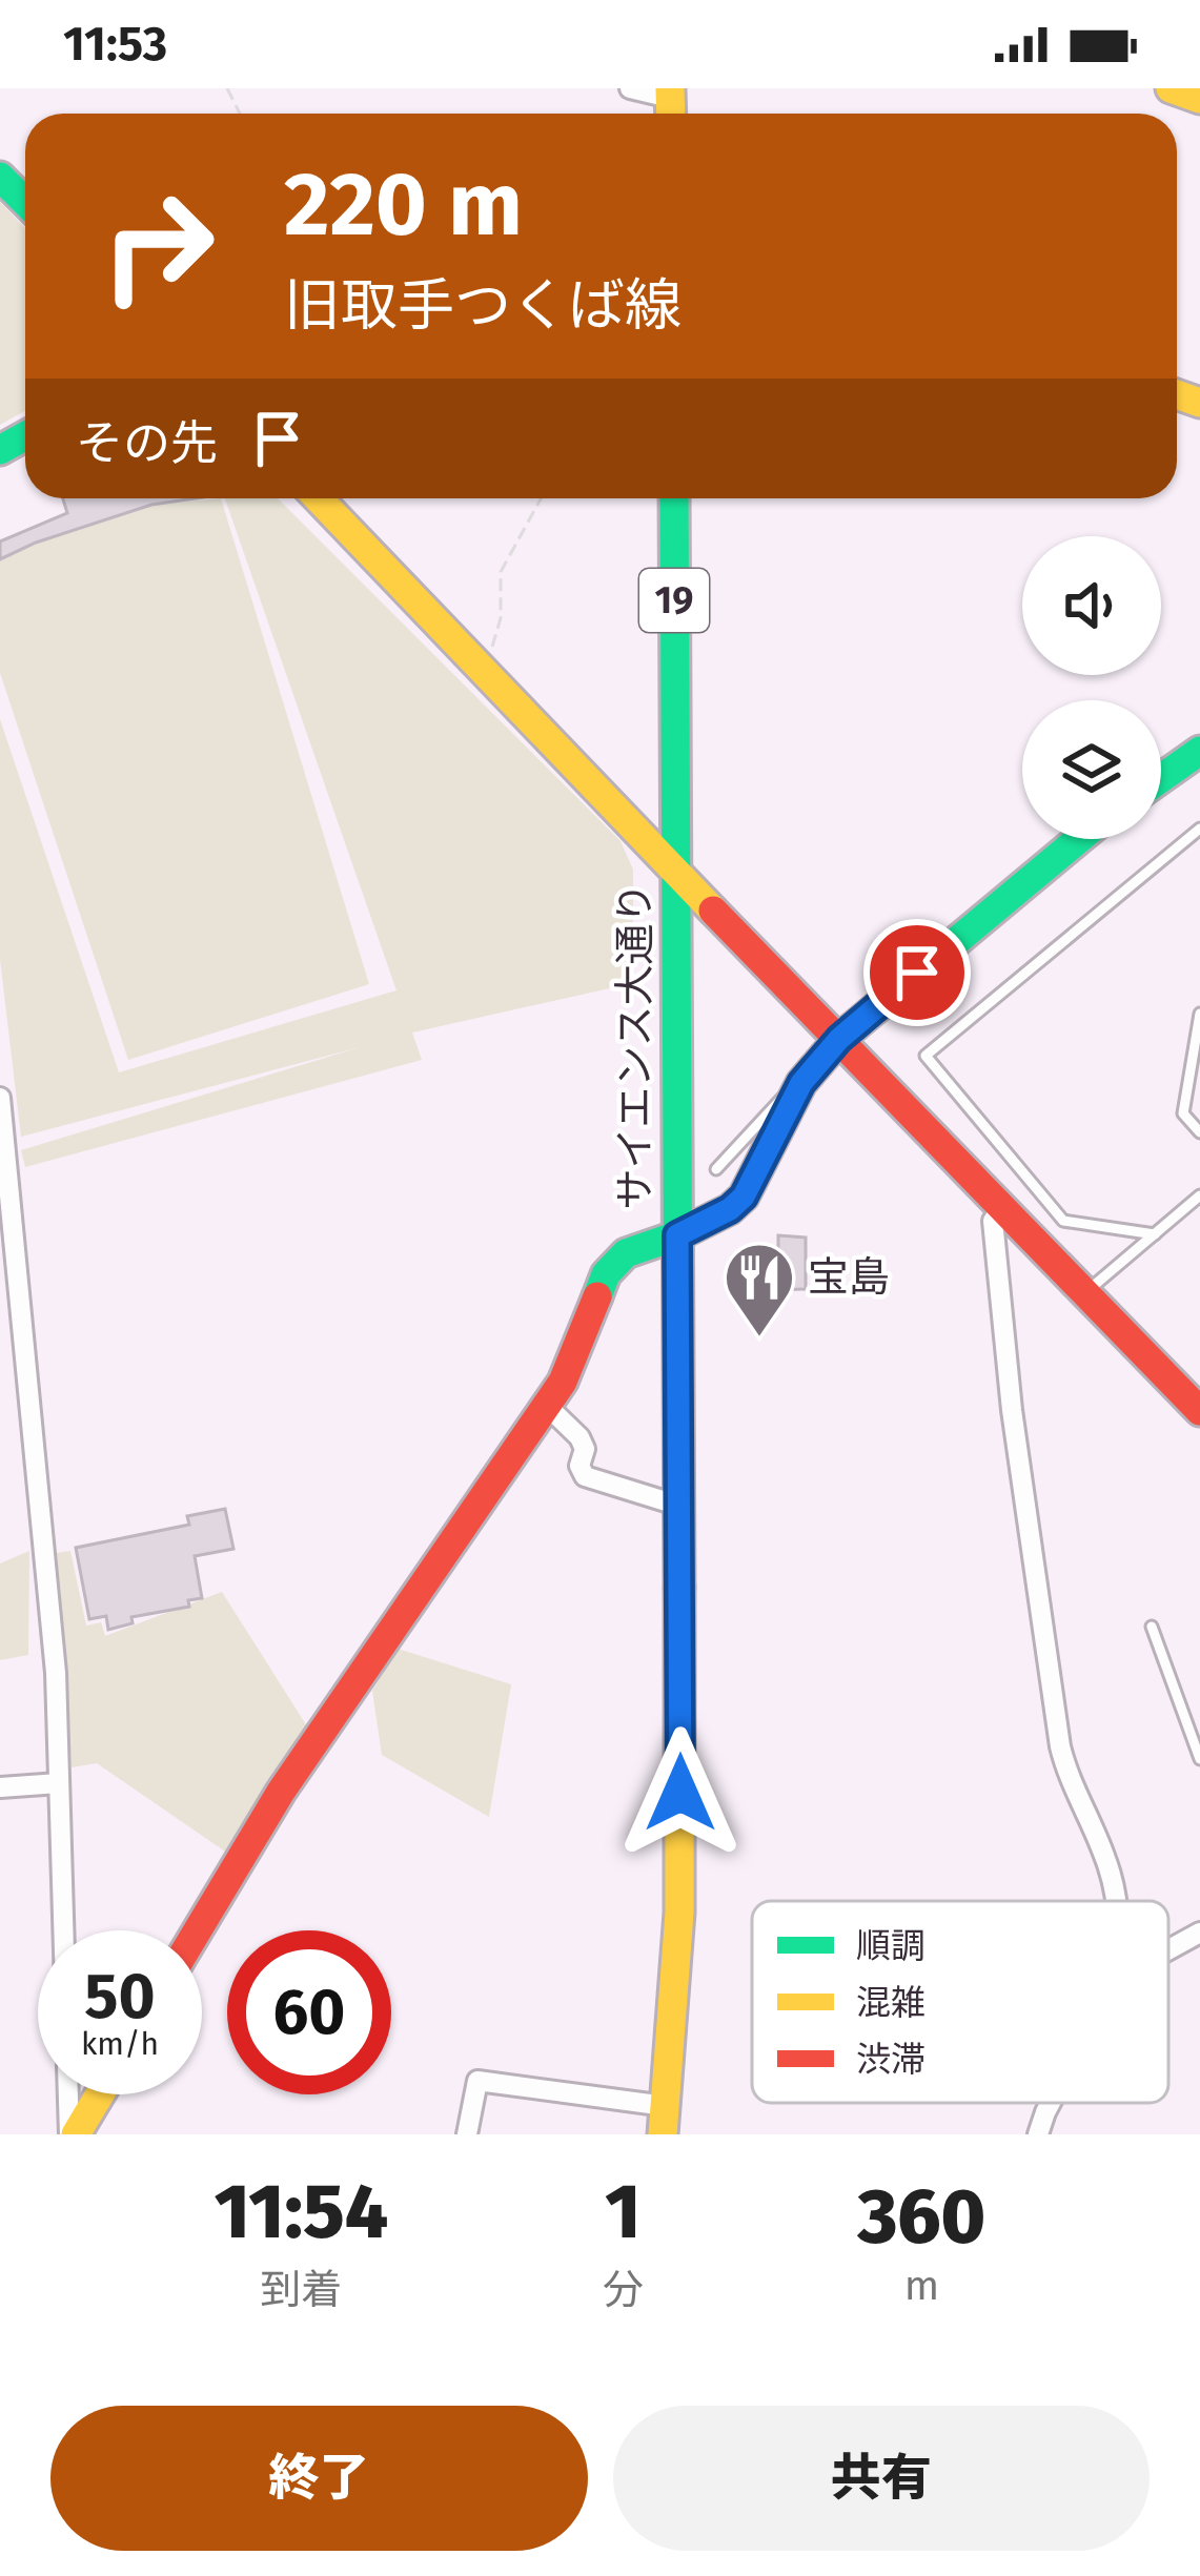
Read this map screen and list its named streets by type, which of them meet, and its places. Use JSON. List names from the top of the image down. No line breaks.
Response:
{"streets":{"main road":["19","サイエンス大通り"]},"places":{"restaurant":["宝島"]},"legend":["順調","混雑","渋滞"],"page":{"status":"11:53","turn":["220 m","旧取手つくば線"],"then":"その先","speed":"50 km/h","limit":"60","eta":["11:54","到着","1","分","360","m"],"buttons":["終了","共有"]}}
